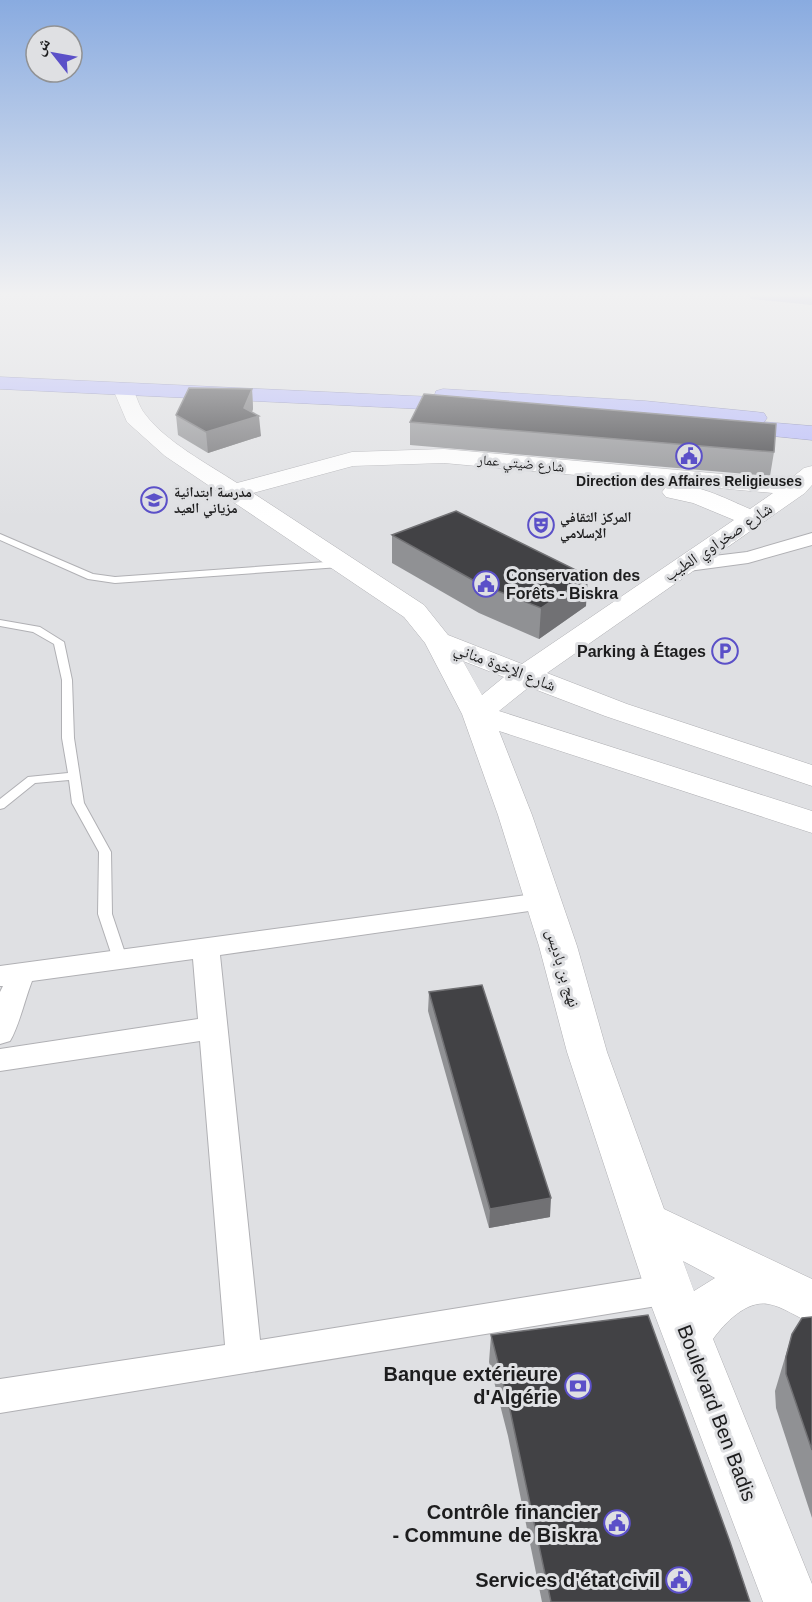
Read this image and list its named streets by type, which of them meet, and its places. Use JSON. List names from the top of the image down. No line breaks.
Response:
{"streets":{"street":["شارع صخراوي الطيب","شارع الإخوة مناني","نهج بن باديس","Boulevard Ben Badis"]},"crossings":[["شارع صخراوي الطيب","شارع الإخوة مناني"],["شارع صخراوي الطيب","نهج بن باديس"],["شارع الإخوة مناني","نهج بن باديس"],["نهج بن باديس","Boulevard Ben Badis"]],"places":{"public building":["Direction des Affaires Religieuses","Conservation des Forêts - Biskra","Contrôle financier - Commune de Biskra","Services d'état civil"],"school or university":["مدرسة ابتدائية مزياني العيد"],"theatre":["المركز الثقافي الإسلامي"],"parking":["Parking à Étages"],"bank":["Banque extérieure d'Algérie"]},"north":"top left"}
